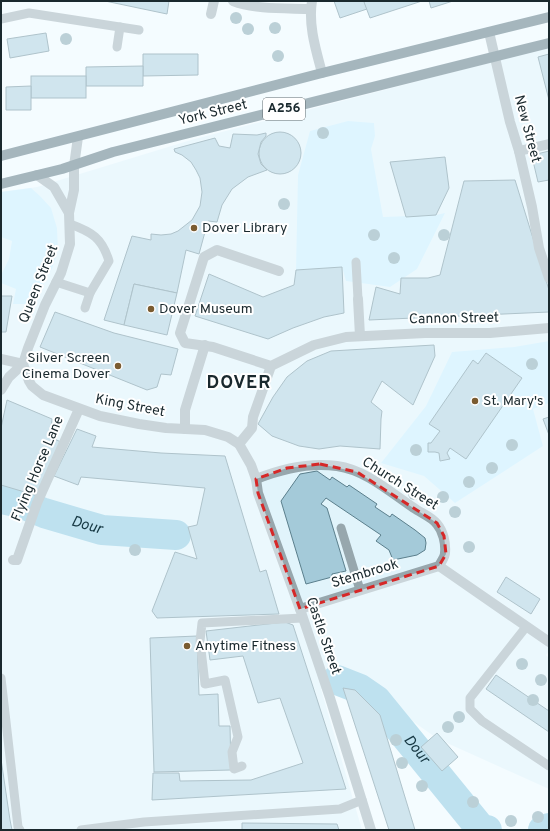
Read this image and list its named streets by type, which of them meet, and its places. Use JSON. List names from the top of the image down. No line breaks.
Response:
{"streets":{"main road":["A256","York Street"],"street":["New Street","Queen Street","Cannon Street","King Street","Flying Horse Lane","Church Street","Stembrook","Castle Street"]},"crossings":[["York Street","New Street"],["York Street","Queen Street"],["Queen Street","King Street"],["King Street","Flying Horse Lane"],["King Street","Castle Street"],["Church Street","Stembrook"],["Church Street","Castle Street"],["Stembrook","Castle Street"]],"districts":["DOVER"],"water":["Dour"],"places":["Dover Library","Dover Museum","Silver Screen Cinema Dover","St. Mary's","Anytime Fitness"]}
